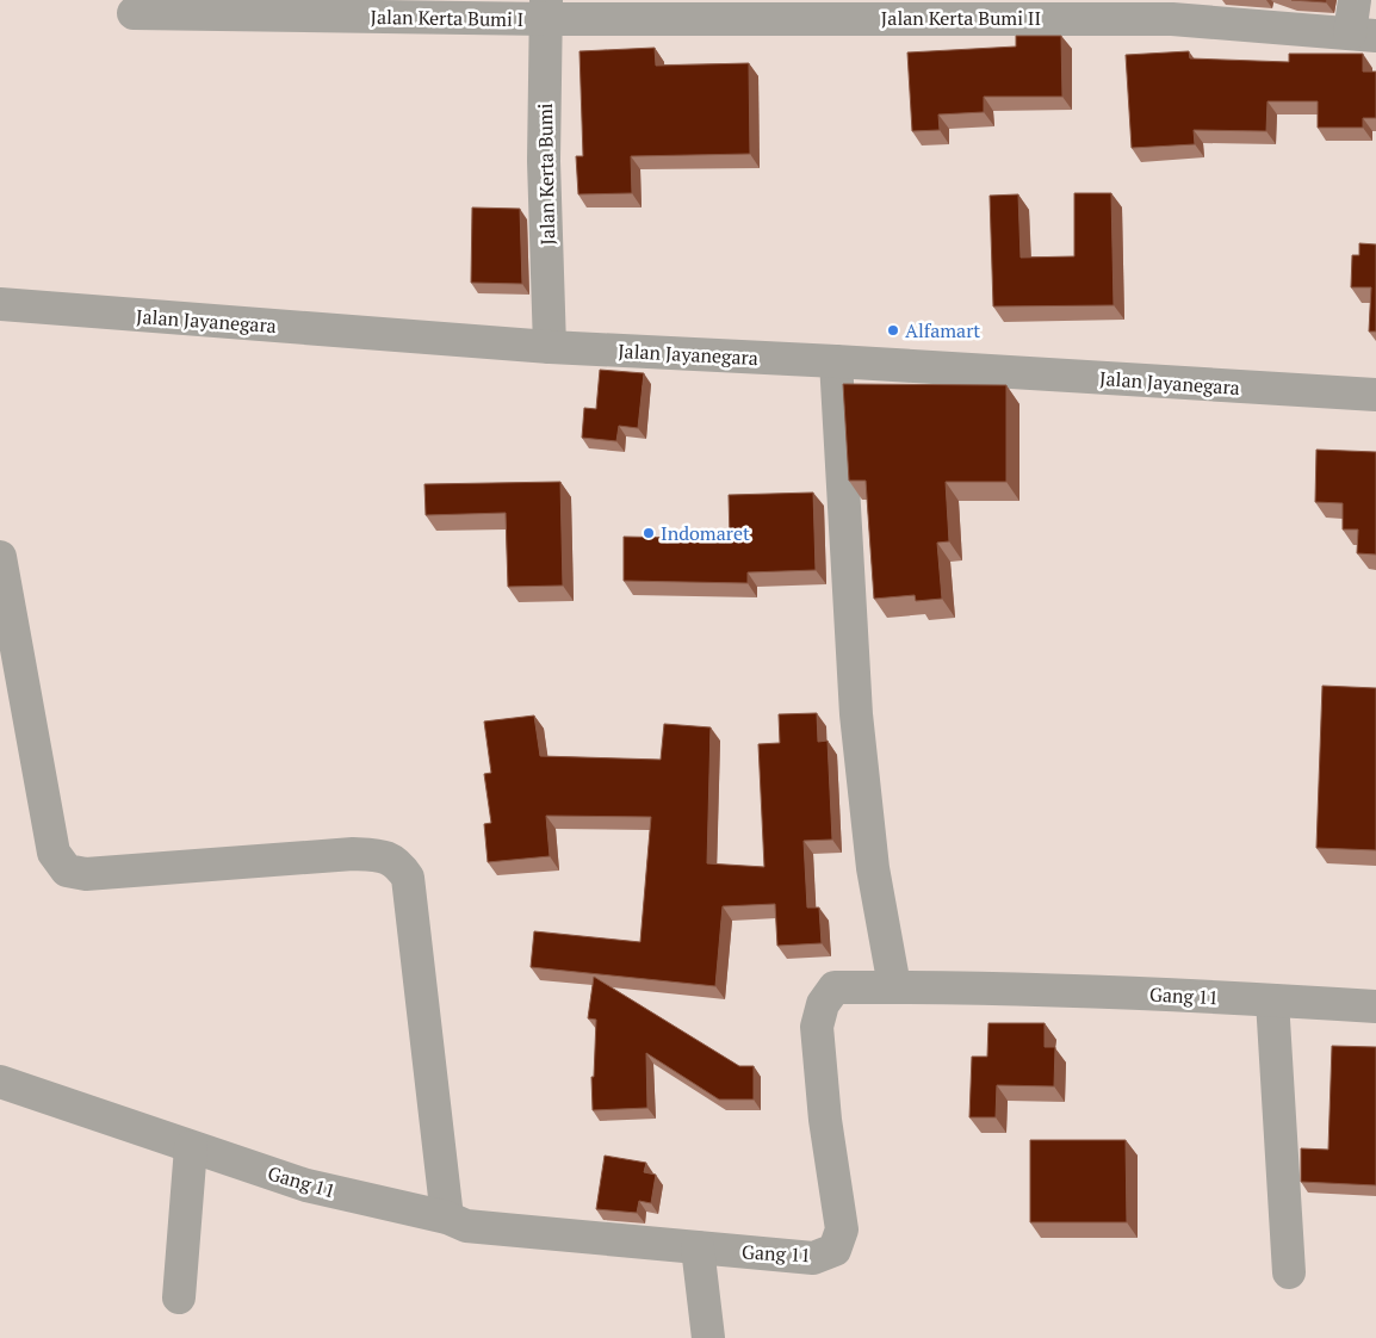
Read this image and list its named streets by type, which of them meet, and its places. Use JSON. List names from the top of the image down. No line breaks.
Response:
{"streets":{"street":["Jalan Kerta Bumi I","Jalan Kerta Bumi II","Jalan Kerta Bumi","Jalan Jayanegara","Gang 11"]},"crossings":[["Jalan Kerta Bumi I","Jalan Kerta Bumi II"],["Jalan Kerta Bumi I","Jalan Kerta Bumi"],["Jalan Kerta Bumi II","Jalan Kerta Bumi"],["Jalan Kerta Bumi","Jalan Jayanegara"]],"places":["Alfamart","Indomaret"]}
